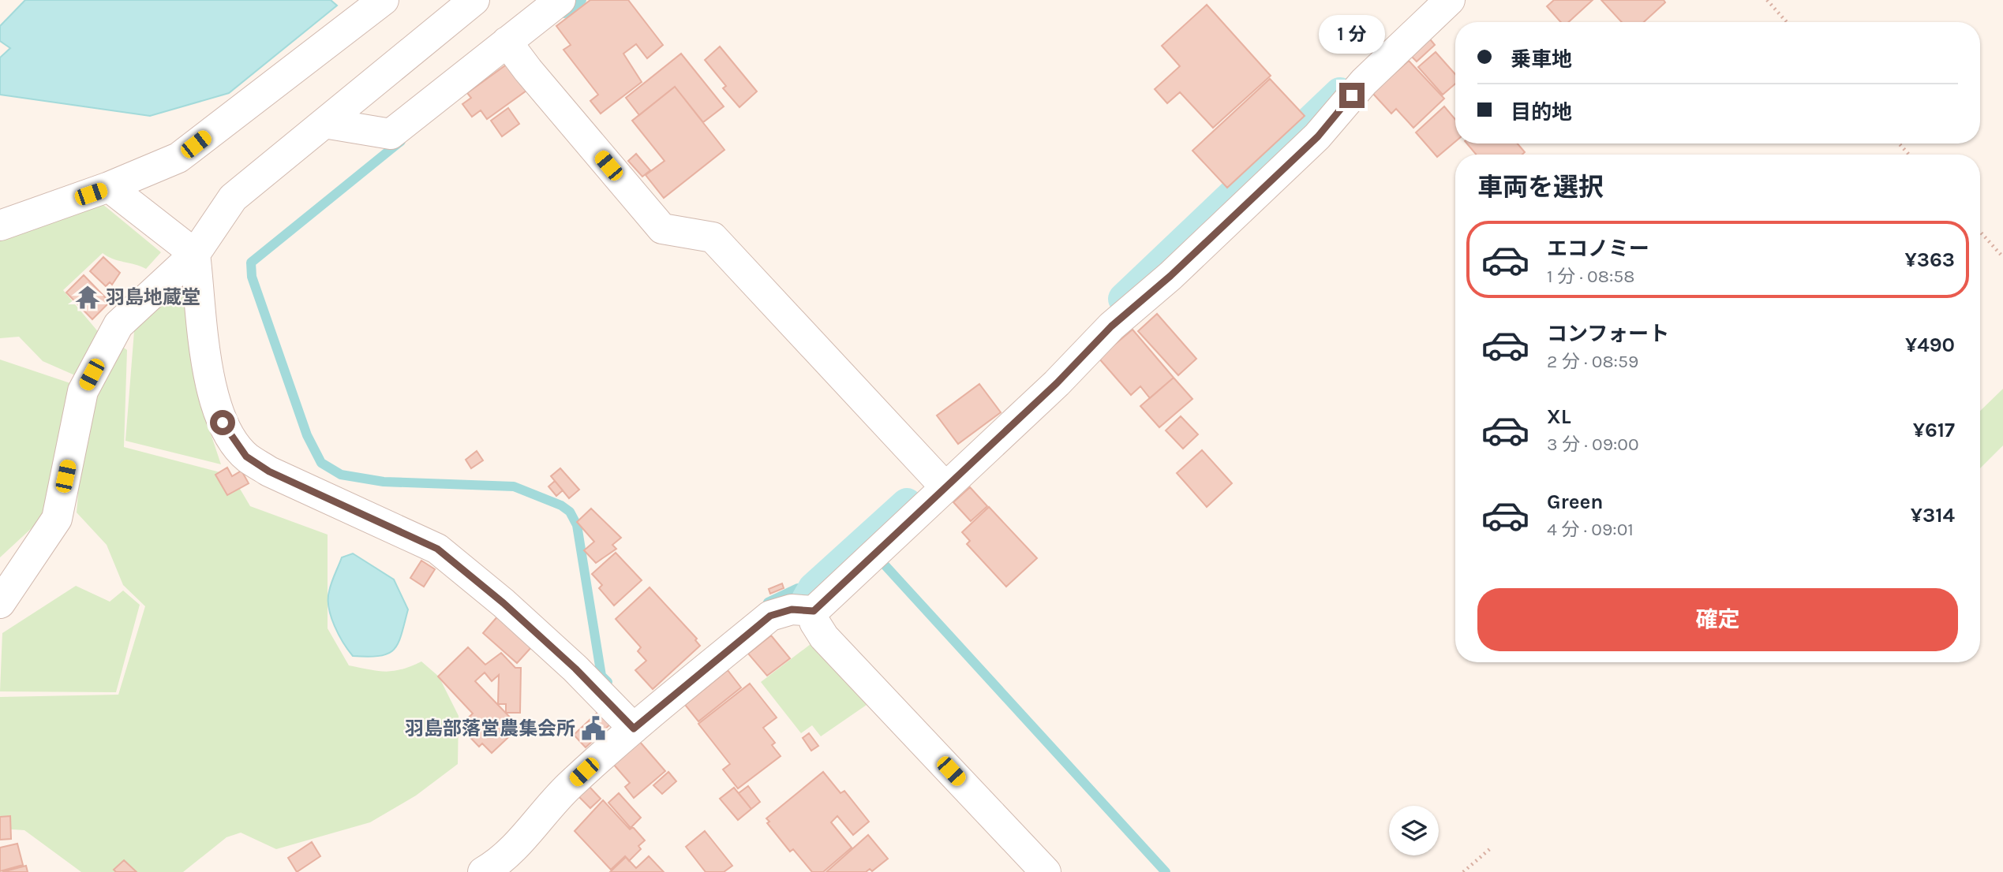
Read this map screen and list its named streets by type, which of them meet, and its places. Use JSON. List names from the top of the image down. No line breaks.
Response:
{"places":{"temple":["羽島地蔵堂"],"public building":["羽島部落営農集会所"]},"page":{"bubble":"1 分","banner":["乗車地","目的地"],"heading":"車両を選択","list":[{"name":"エコノミー","note":"1 分 · 08:58","value":"¥363"},{"name":"コンフォート","note":"2 分 · 08:59","value":"¥490"},{"name":"XL","note":"3 分 · 09:00","value":"¥617"},{"name":"Green","note":"4 分 · 09:01","value":"¥314"}],"buttons":"確定"}}
